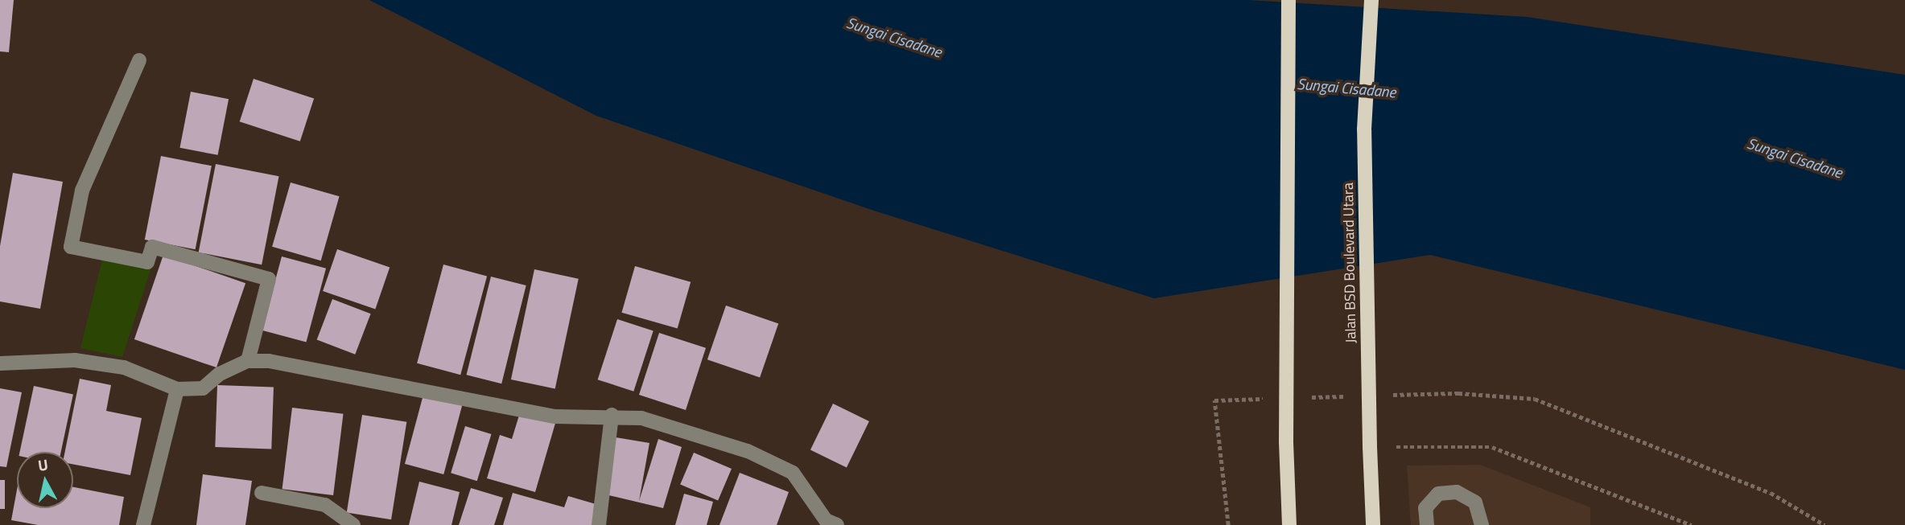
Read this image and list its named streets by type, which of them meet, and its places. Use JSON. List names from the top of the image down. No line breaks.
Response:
{"streets":{"main road":["Jalan BSD Boulevard Utara"]},"water":["Sungai Cisadane"],"north":"top"}
